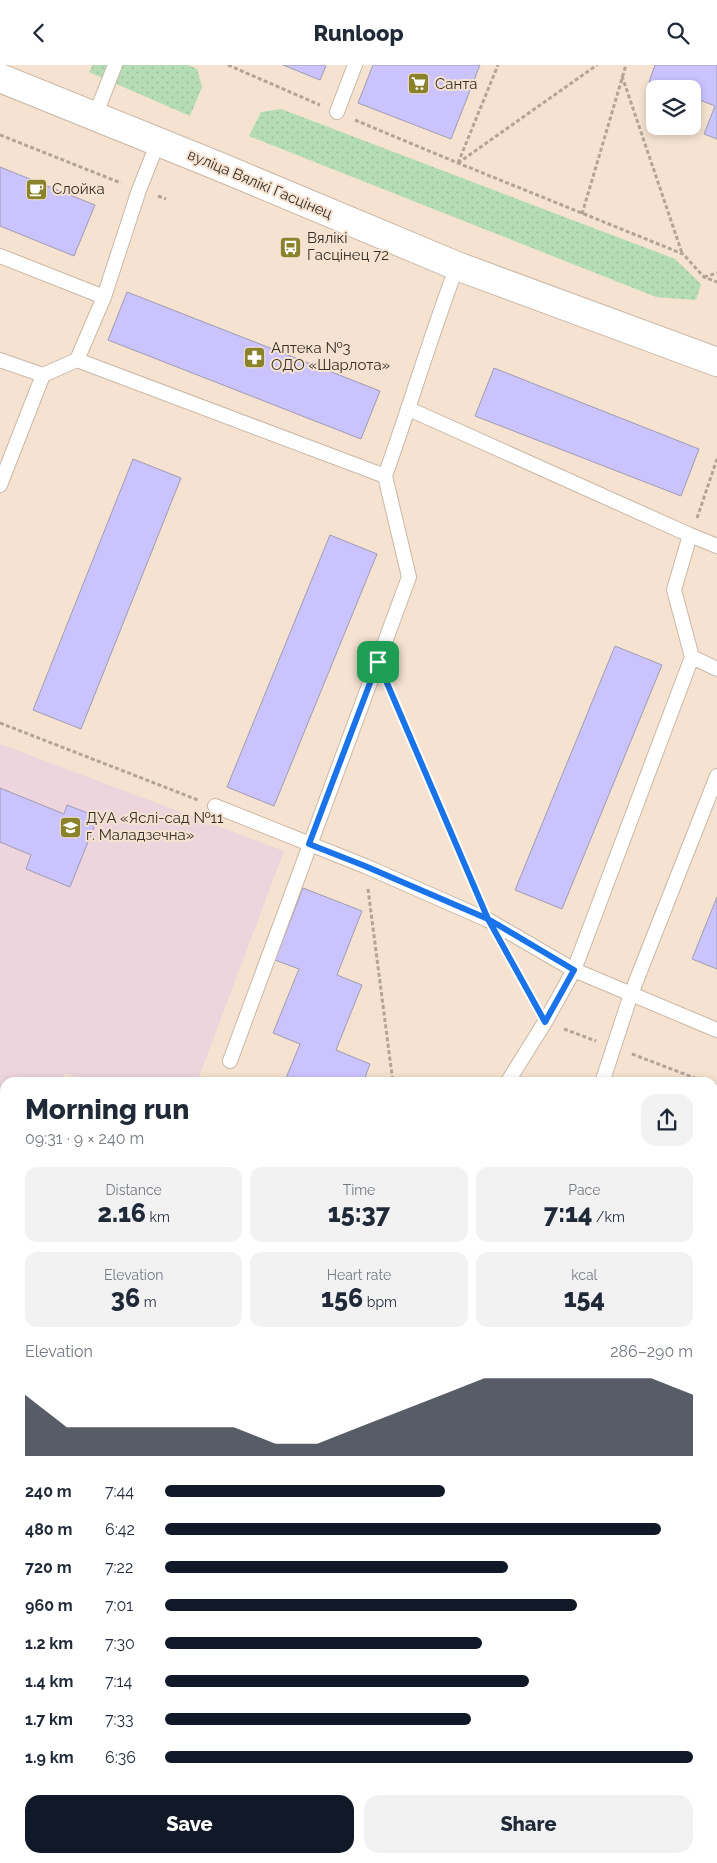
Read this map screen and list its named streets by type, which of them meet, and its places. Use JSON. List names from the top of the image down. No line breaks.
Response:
{"streets":{"main road":["вуліца Вялікі Гасцінец"]},"places":{"supermarket":["Санта"],"cafe":["Слойка"],"bus stop":["Вялікі Гасцінец 72"],"pharmacy":["Аптека №3 ОДО «Шарлота»"],"school or university":["ДУА «Яслі-сад №11 г. Маладзечна»"]},"page":{"header":"Runloop","heading":["Morning run","09:31 · 9 × 240 m"],"stats":[["Distance","2.16 km"],["Time","15:37"],["Pace","7:14 /km"],["Elevation","36 m"],["Heart rate","156 bpm"],["kcal","154"]],"chart":["Elevation","286–290 m"],"list":[{"name":"240 m","note":"7:44"},{"name":"480 m","note":"6:42"},{"name":"720 m","note":"7:22"},{"name":"960 m","note":"7:01"},{"name":"1.2 km","note":"7:30"},{"name":"1.4 km","note":"7:14"},{"name":"1.7 km","note":"7:33"},{"name":"1.9 km","note":"6:36"}],"buttons":["Save","Share"]}}
